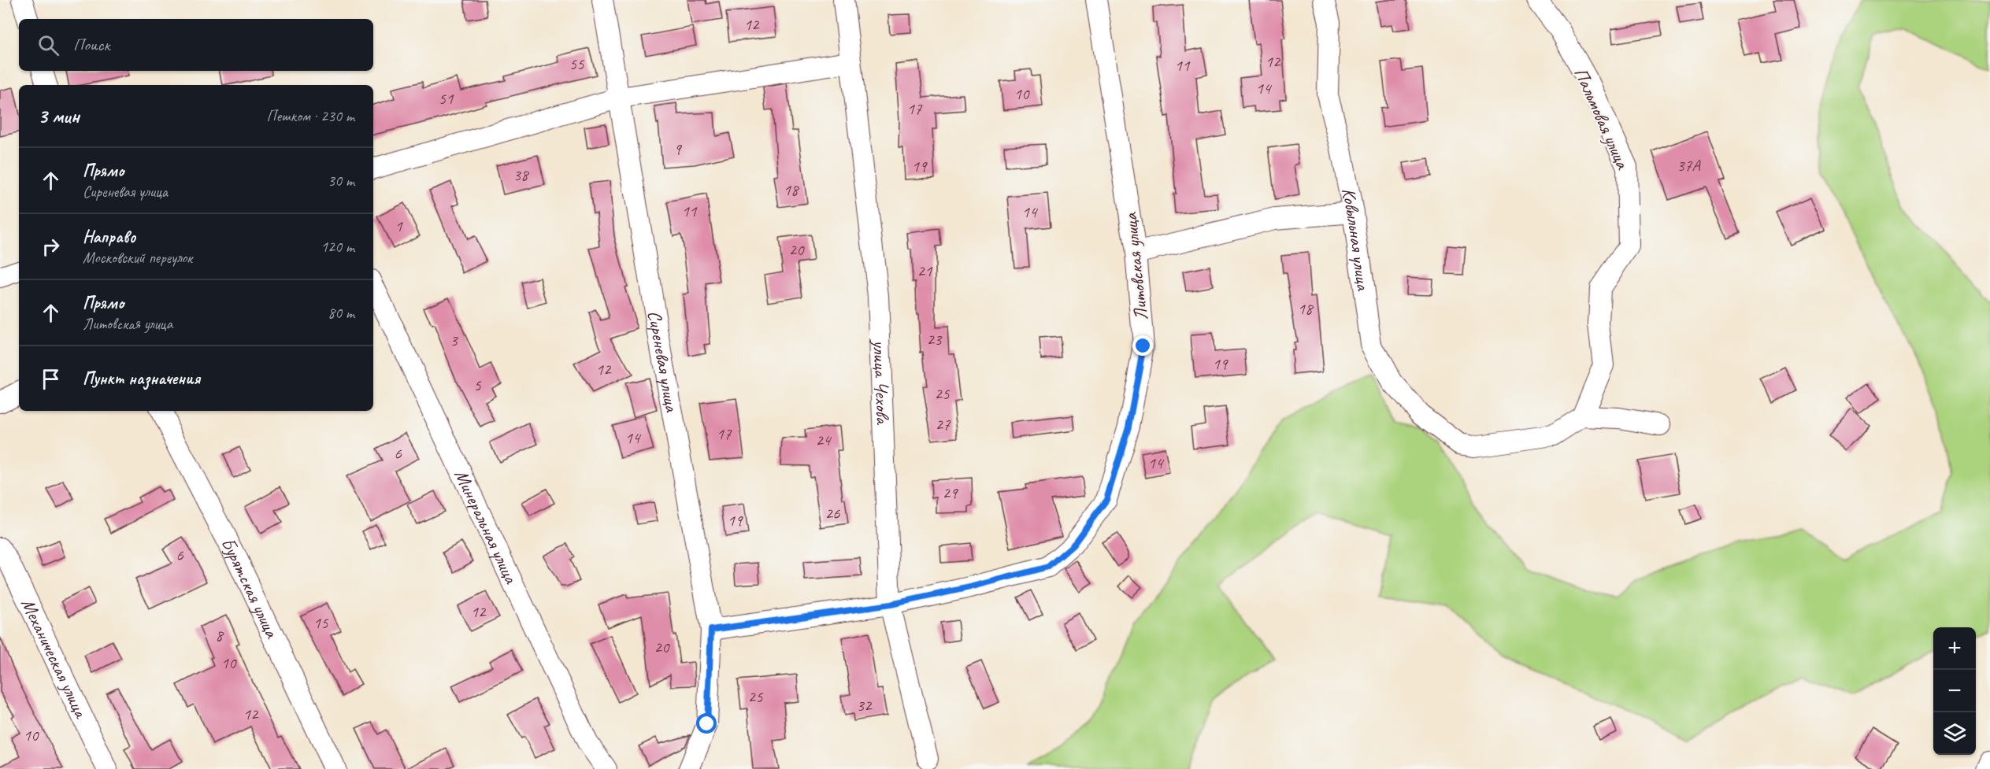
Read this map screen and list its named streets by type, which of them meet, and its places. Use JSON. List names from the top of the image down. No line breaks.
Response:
{"streets":{"street":["Пальмовая улица","Ковыльная улица","Литовская улица","Сиреневая улица","улица Чехова","Минеральная улица","Бурятская улица","Механическая улица"]},"crossings":[["Пальмовая улица","Ковыльная улица"],["Литовская улица","улица Чехова"]],"house_numbers":["12","12","55","11","14","10","51","17","9","37А","19","38","18","11","14","1","20","21","18","23","3","19","12","5","25","27","17","14","24","6","14","29","26","19","6","12","15","8","20","10","25","32","12","10"],"page":{"search":"Поиск","heading":["3 мин","Пешком · 230 m"],"list":[["Прямо","Сиреневая улица","30 m"],["Направо","Московский переулок","120 m"],["Прямо","Литовская улица","80 m"],"Пункт назначения"],"map_buttons":["+","−"]}}
